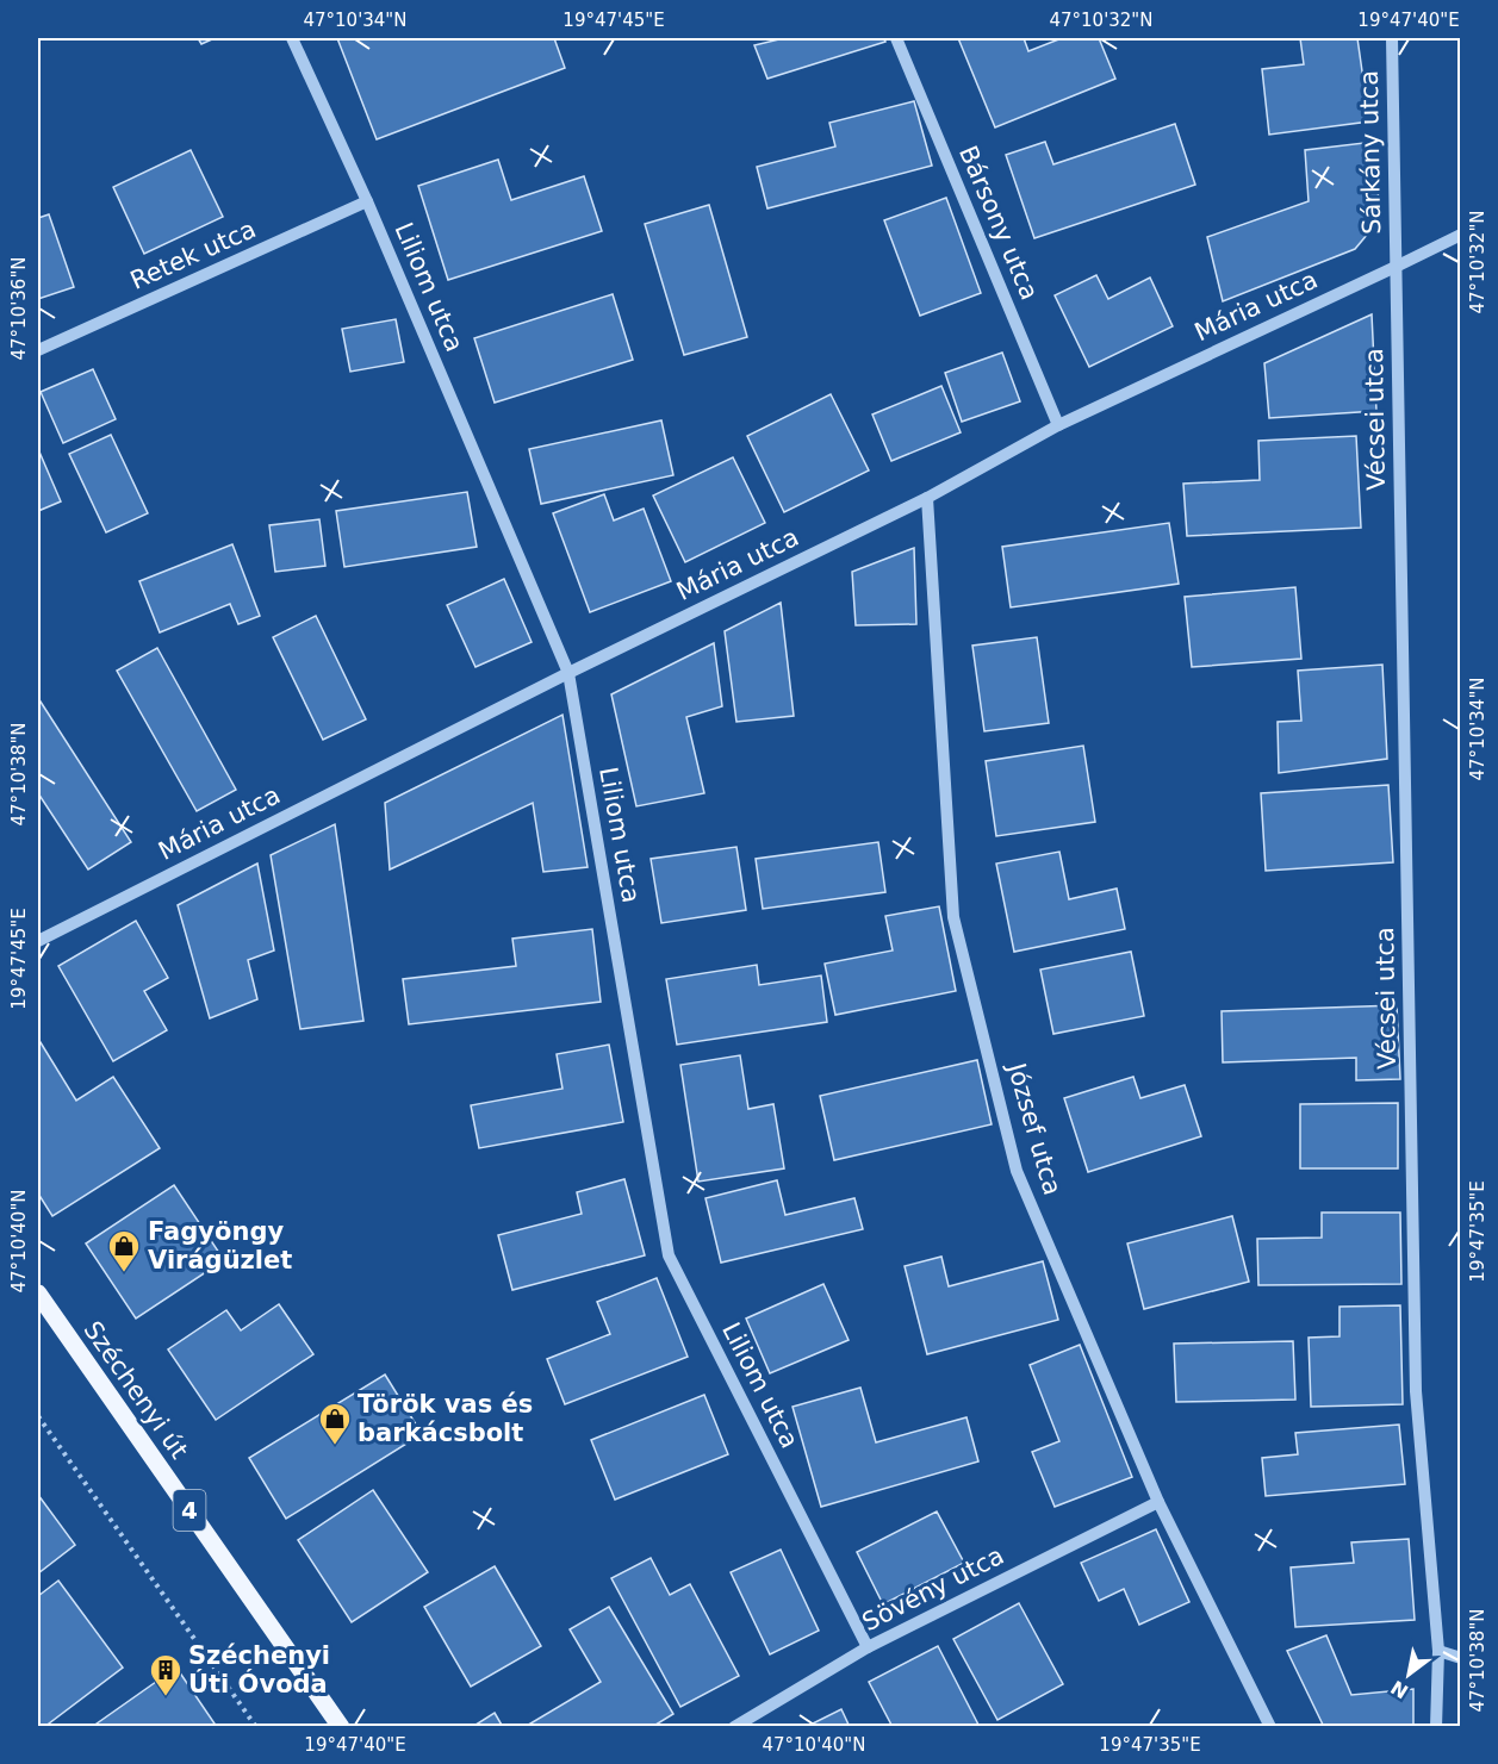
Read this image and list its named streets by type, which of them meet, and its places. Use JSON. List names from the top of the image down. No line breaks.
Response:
{"streets":{"main road":["Széchenyi út","4"],"street":["Sárkány utca","Bársony utca","Retek utca","Liliom utca","Mária utca","Vécsei utca","József utca","Sövény utca"]},"crossings":[["Sárkány utca","Mária utca"],["Sárkány utca","Vécsei utca"],["Bársony utca","Mária utca"],["Retek utca","Liliom utca"],["Liliom utca","Mária utca"],["Liliom utca","Sövény utca"],["Mária utca","Vécsei utca"],["Mária utca","József utca"],["József utca","Sövény utca"]],"places":{"shop":["Fagyöngy Virágüzlet","Török vas és barkácsbolt"],"building":["Széchenyi Úti Óvoda"]},"north":"bottom left","coordinates":["47°10'34\"N","19°47'45\"E","47°10'32\"N","19°47'40\"E","47°10'36\"N","47°10'38\"N","19°47'35\"E","47°10'40\"N"]}
